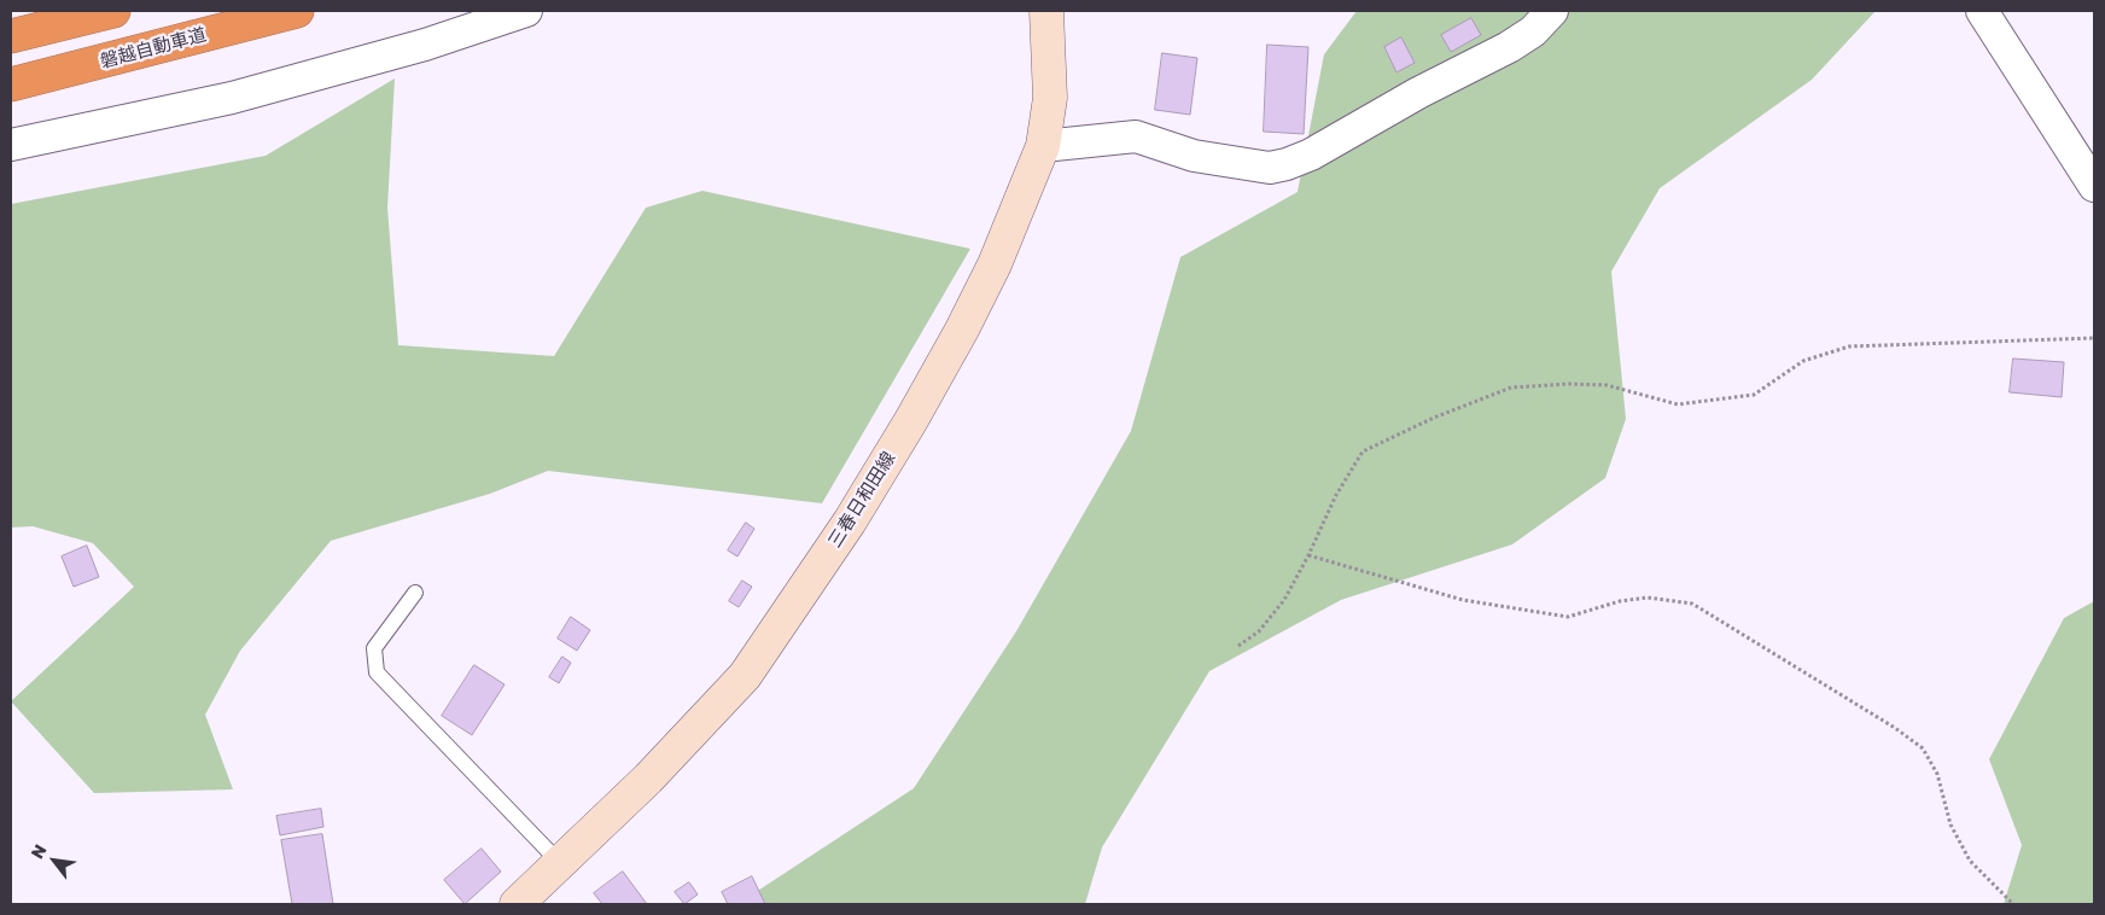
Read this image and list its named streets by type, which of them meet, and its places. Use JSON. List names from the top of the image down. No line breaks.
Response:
{"streets":{"highway":["磐越自動車道"],"main road":["三春日和田線"]},"north":"top left"}
